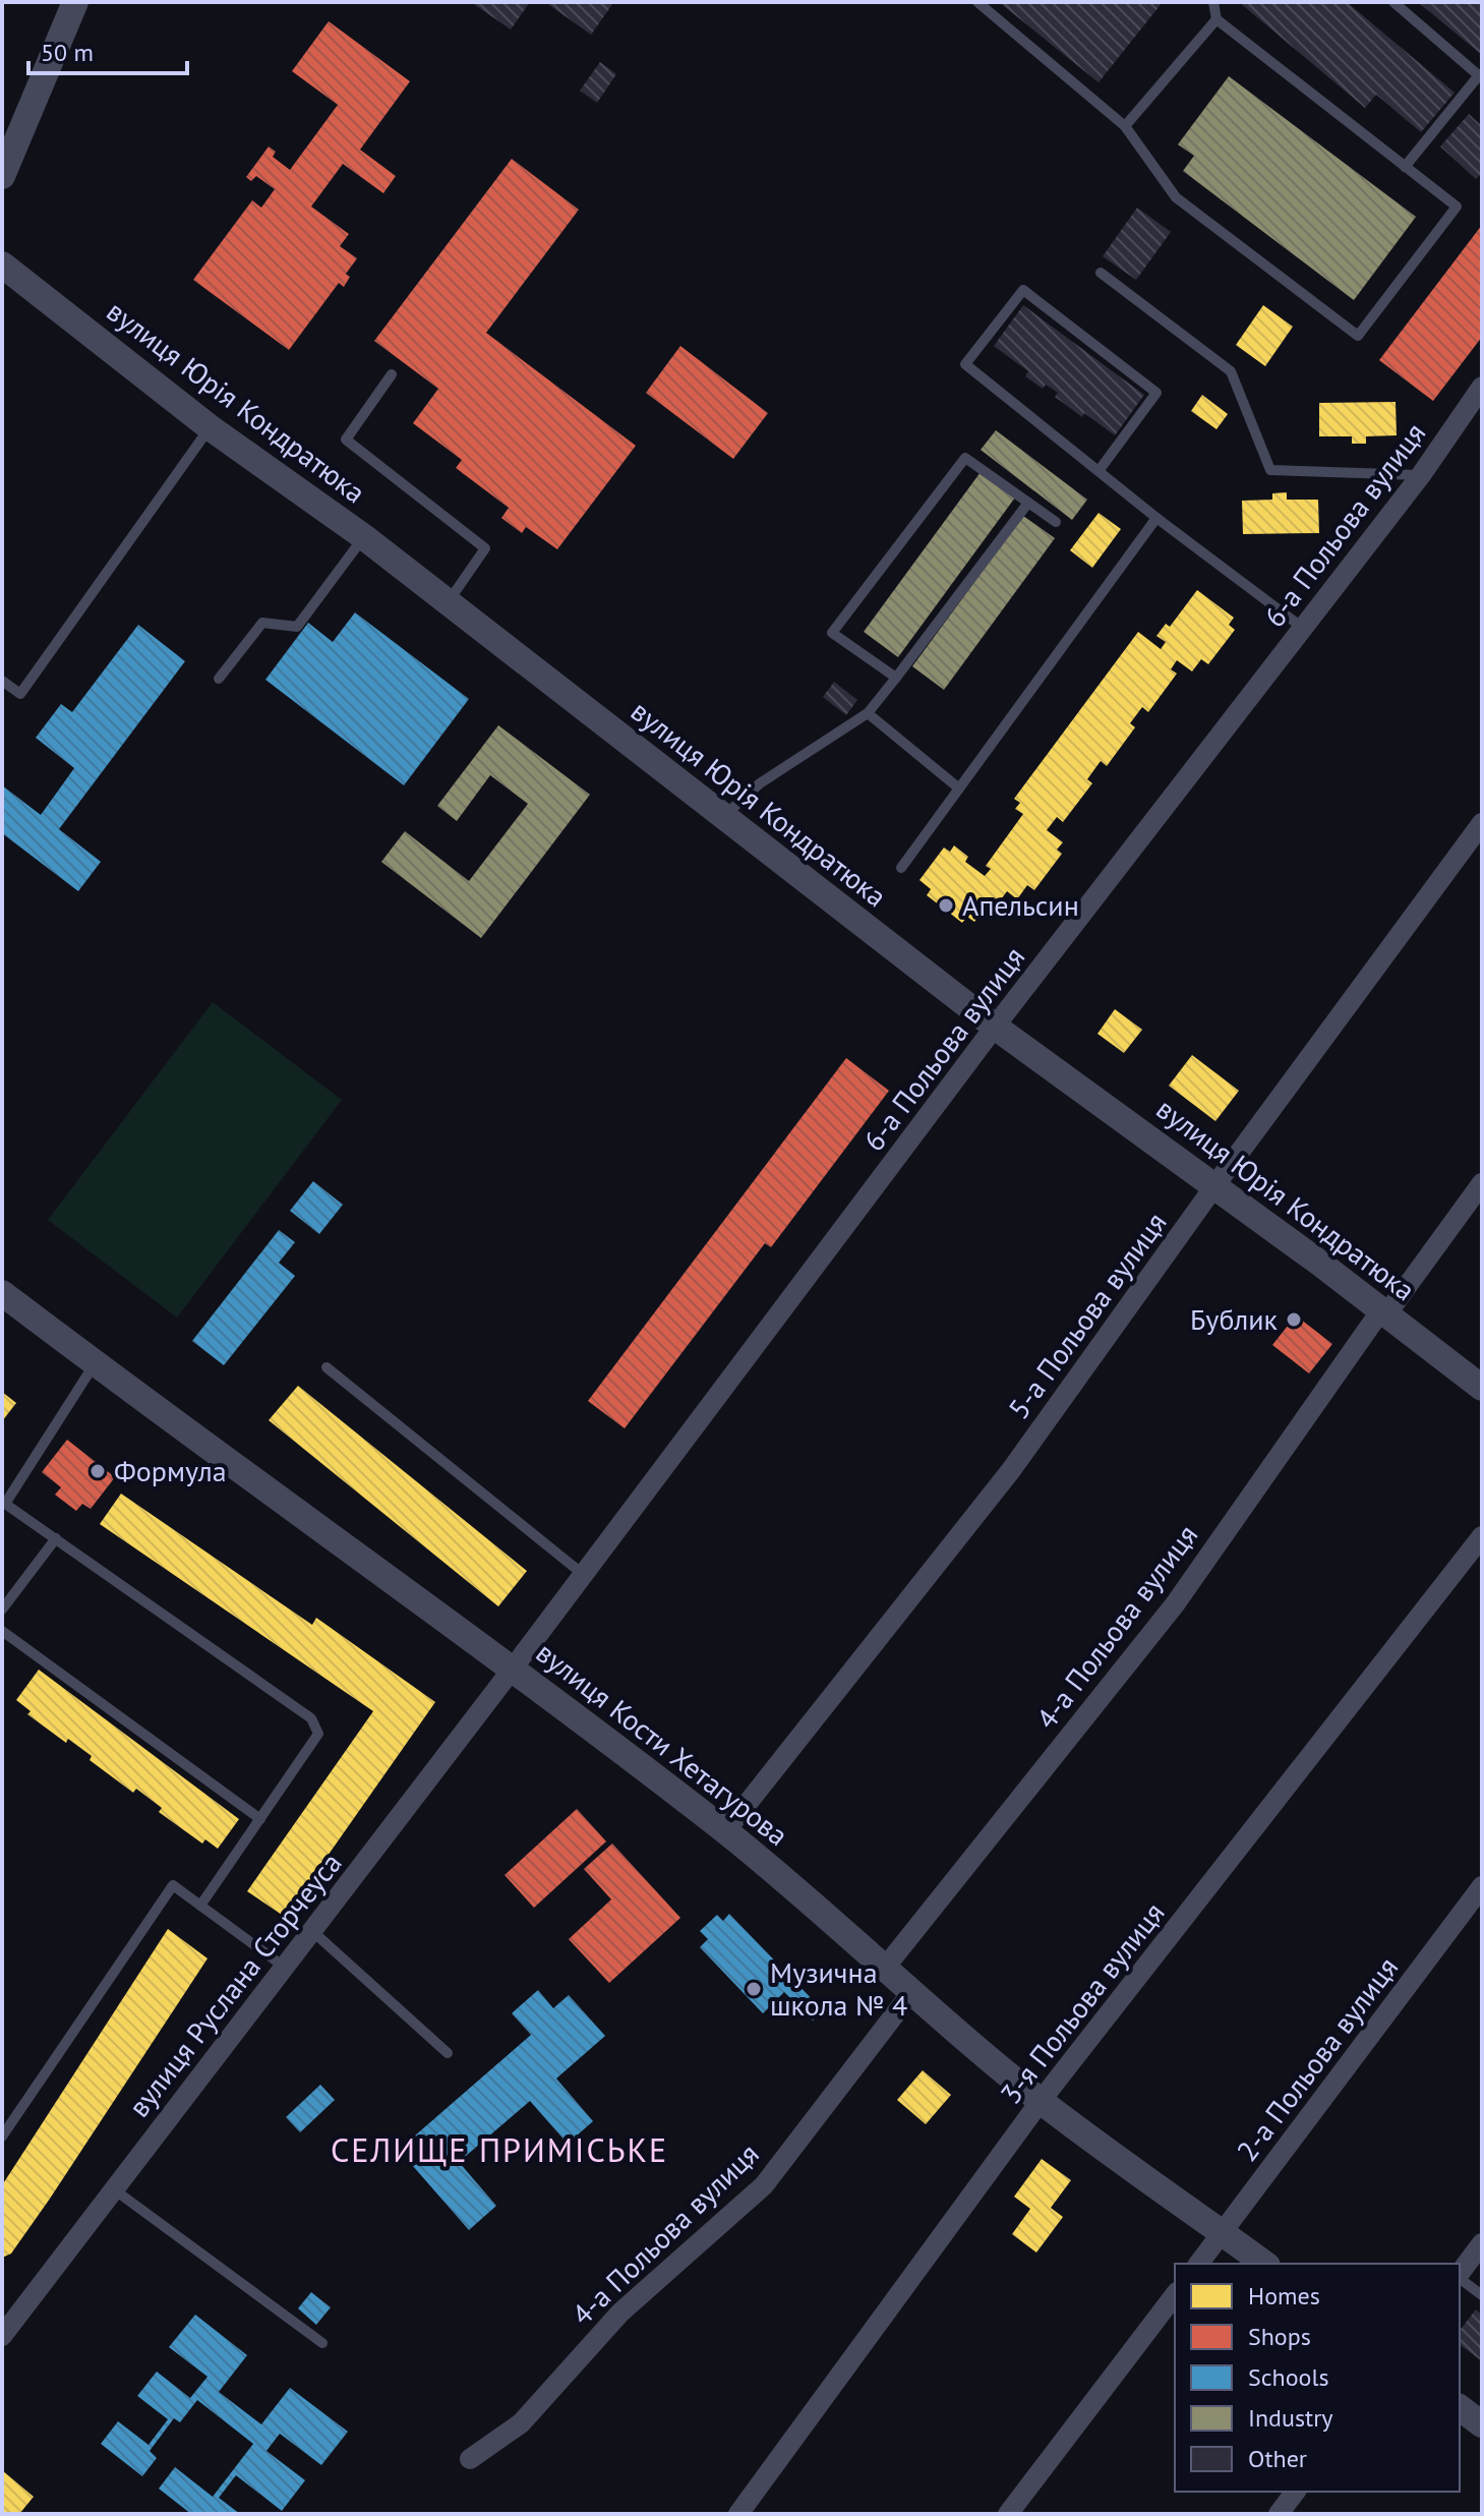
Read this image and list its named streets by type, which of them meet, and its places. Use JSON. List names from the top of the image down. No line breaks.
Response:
{"streets":{"street":["вулиця Юрія Кондратюка","6-а Польова вулиця","5-а Польова вулиця","4-а Польова вулиця","вулиця Кости Хетагурова","вулиця Руслана Сторчеуса","3-я Польова вулиця","2-а Польова вулиця"]},"crossings":[["вулиця Юрія Кондратюка","6-а Польова вулиця"],["вулиця Юрія Кондратюка","5-а Польова вулиця"],["вулиця Юрія Кондратюка","4-а Польова вулиця"],["6-а Польова вулиця","вулиця Кости Хетагурова"],["6-а Польова вулиця","вулиця Руслана Сторчеуса"],["5-а Польова вулиця","вулиця Кости Хетагурова"],["4-а Польова вулиця","вулиця Кости Хетагурова"],["вулиця Кости Хетагурова","вулиця Руслана Сторчеуса"],["вулиця Кости Хетагурова","3-я Польова вулиця"],["вулиця Кости Хетагурова","2-а Польова вулиця"]],"districts":["СЕЛИЩЕ ПРИМІСЬКЕ"],"places":["Апельсин","Бублик","Формула","Музична школа № 4"],"legend":["Homes","Shops","Schools","Industry","Other"],"scale_bar":"50 m"}
